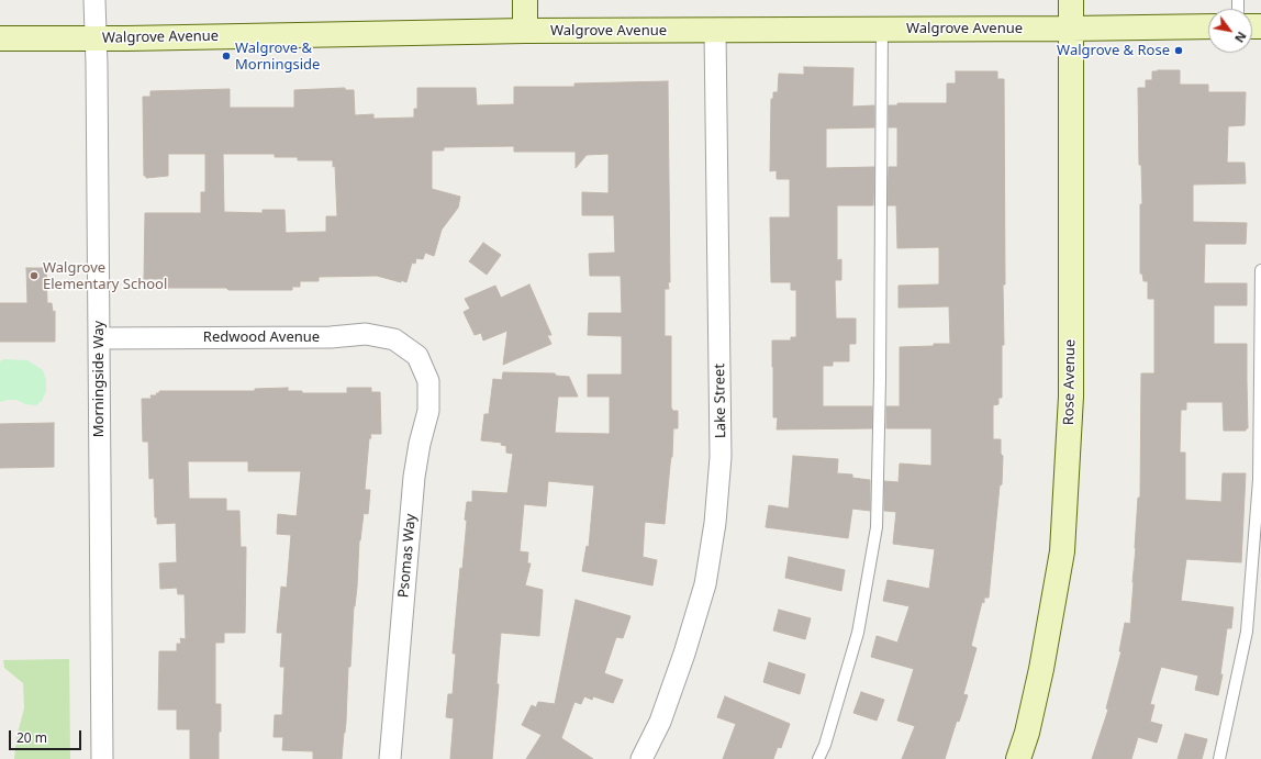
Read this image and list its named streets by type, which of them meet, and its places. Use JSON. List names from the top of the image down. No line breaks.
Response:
{"streets":{"street":["Walgrove Avenue","Redwood Avenue","Morningside Way","Rose Avenue","Lake Street","Psomas Way"]},"crossings":[["Walgrove Avenue","Morningside Way"],["Walgrove Avenue","Rose Avenue"],["Walgrove Avenue","Lake Street"],["Redwood Avenue","Morningside Way"],["Redwood Avenue","Psomas Way"]],"places":["Walgrove & Rose","Walgrove & Morningside","Walgrove Elementary School"],"scale_bar":"20 m","north":"bottom right"}
